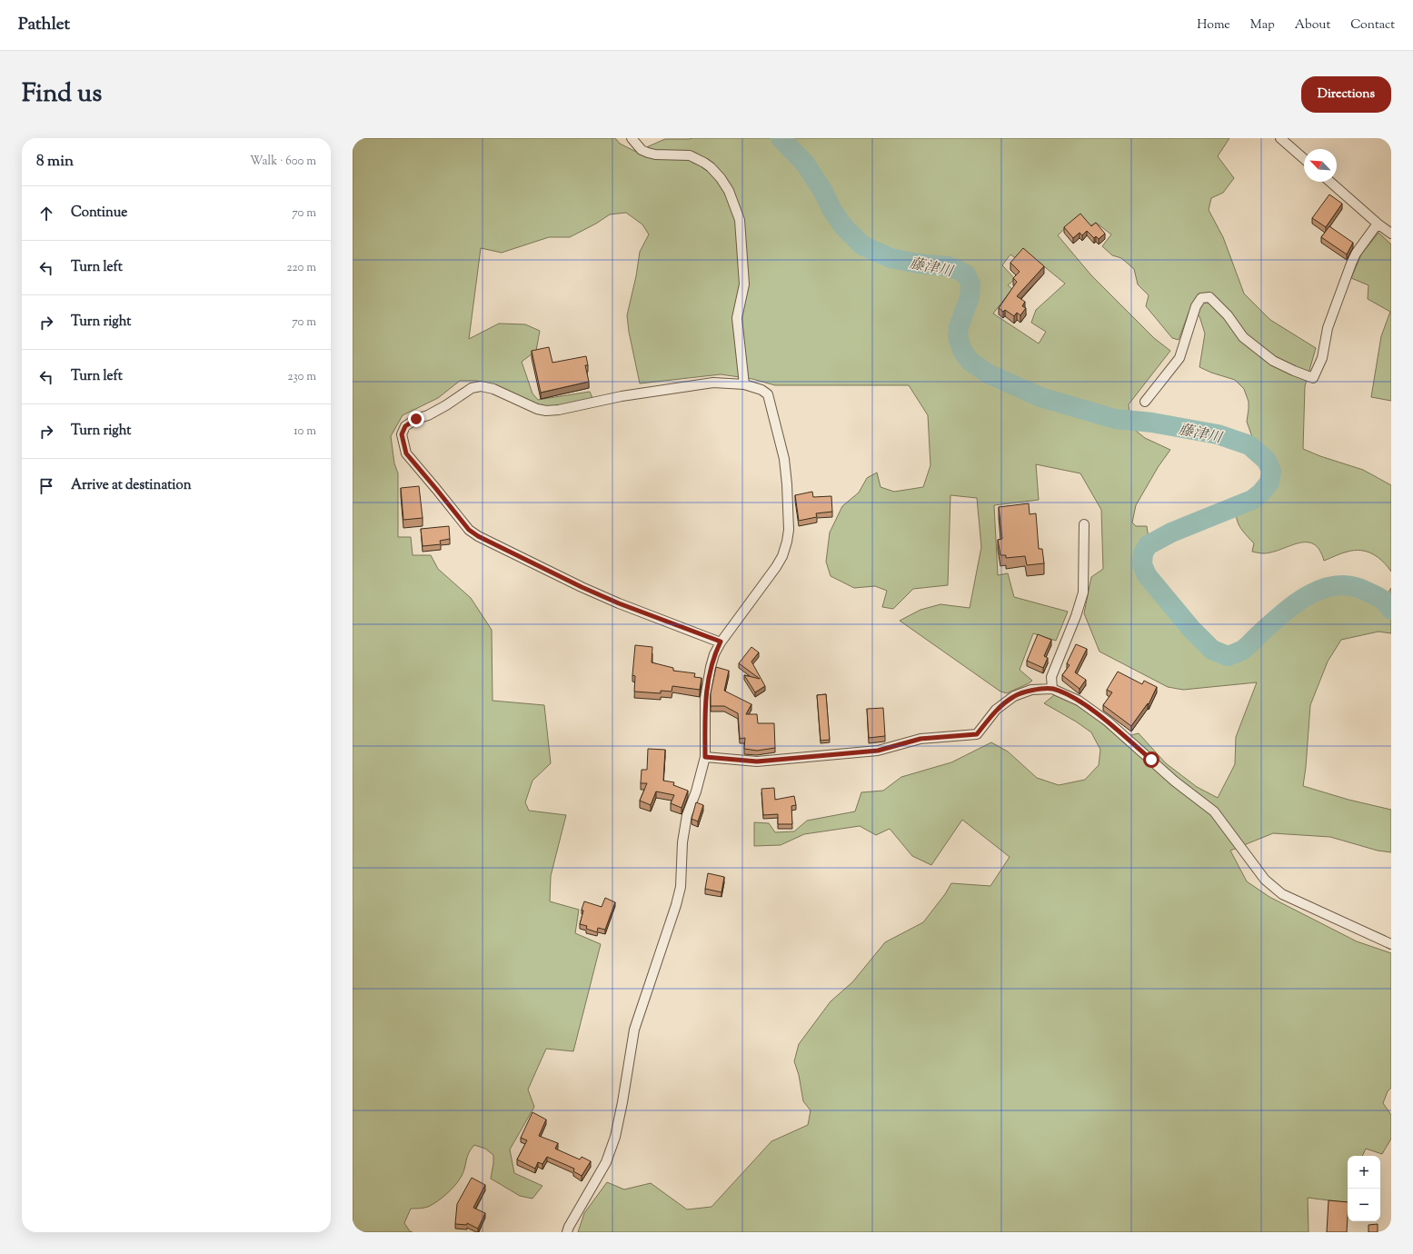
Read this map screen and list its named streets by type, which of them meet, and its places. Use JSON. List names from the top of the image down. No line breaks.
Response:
{"water":["藤津川"],"north":"top left","page":{"header":"Pathlet","nav":["Home","Map","About","Contact"],"title":"Find us","buttons":"Directions","heading":["8 min","Walk · 600 m"],"list":[["Continue","70 m"],["Turn left","220 m"],["Turn right","70 m"],["Turn left","230 m"],["Turn right","10 m"],"Arrive at destination"],"map_buttons":["+","−"]}}
